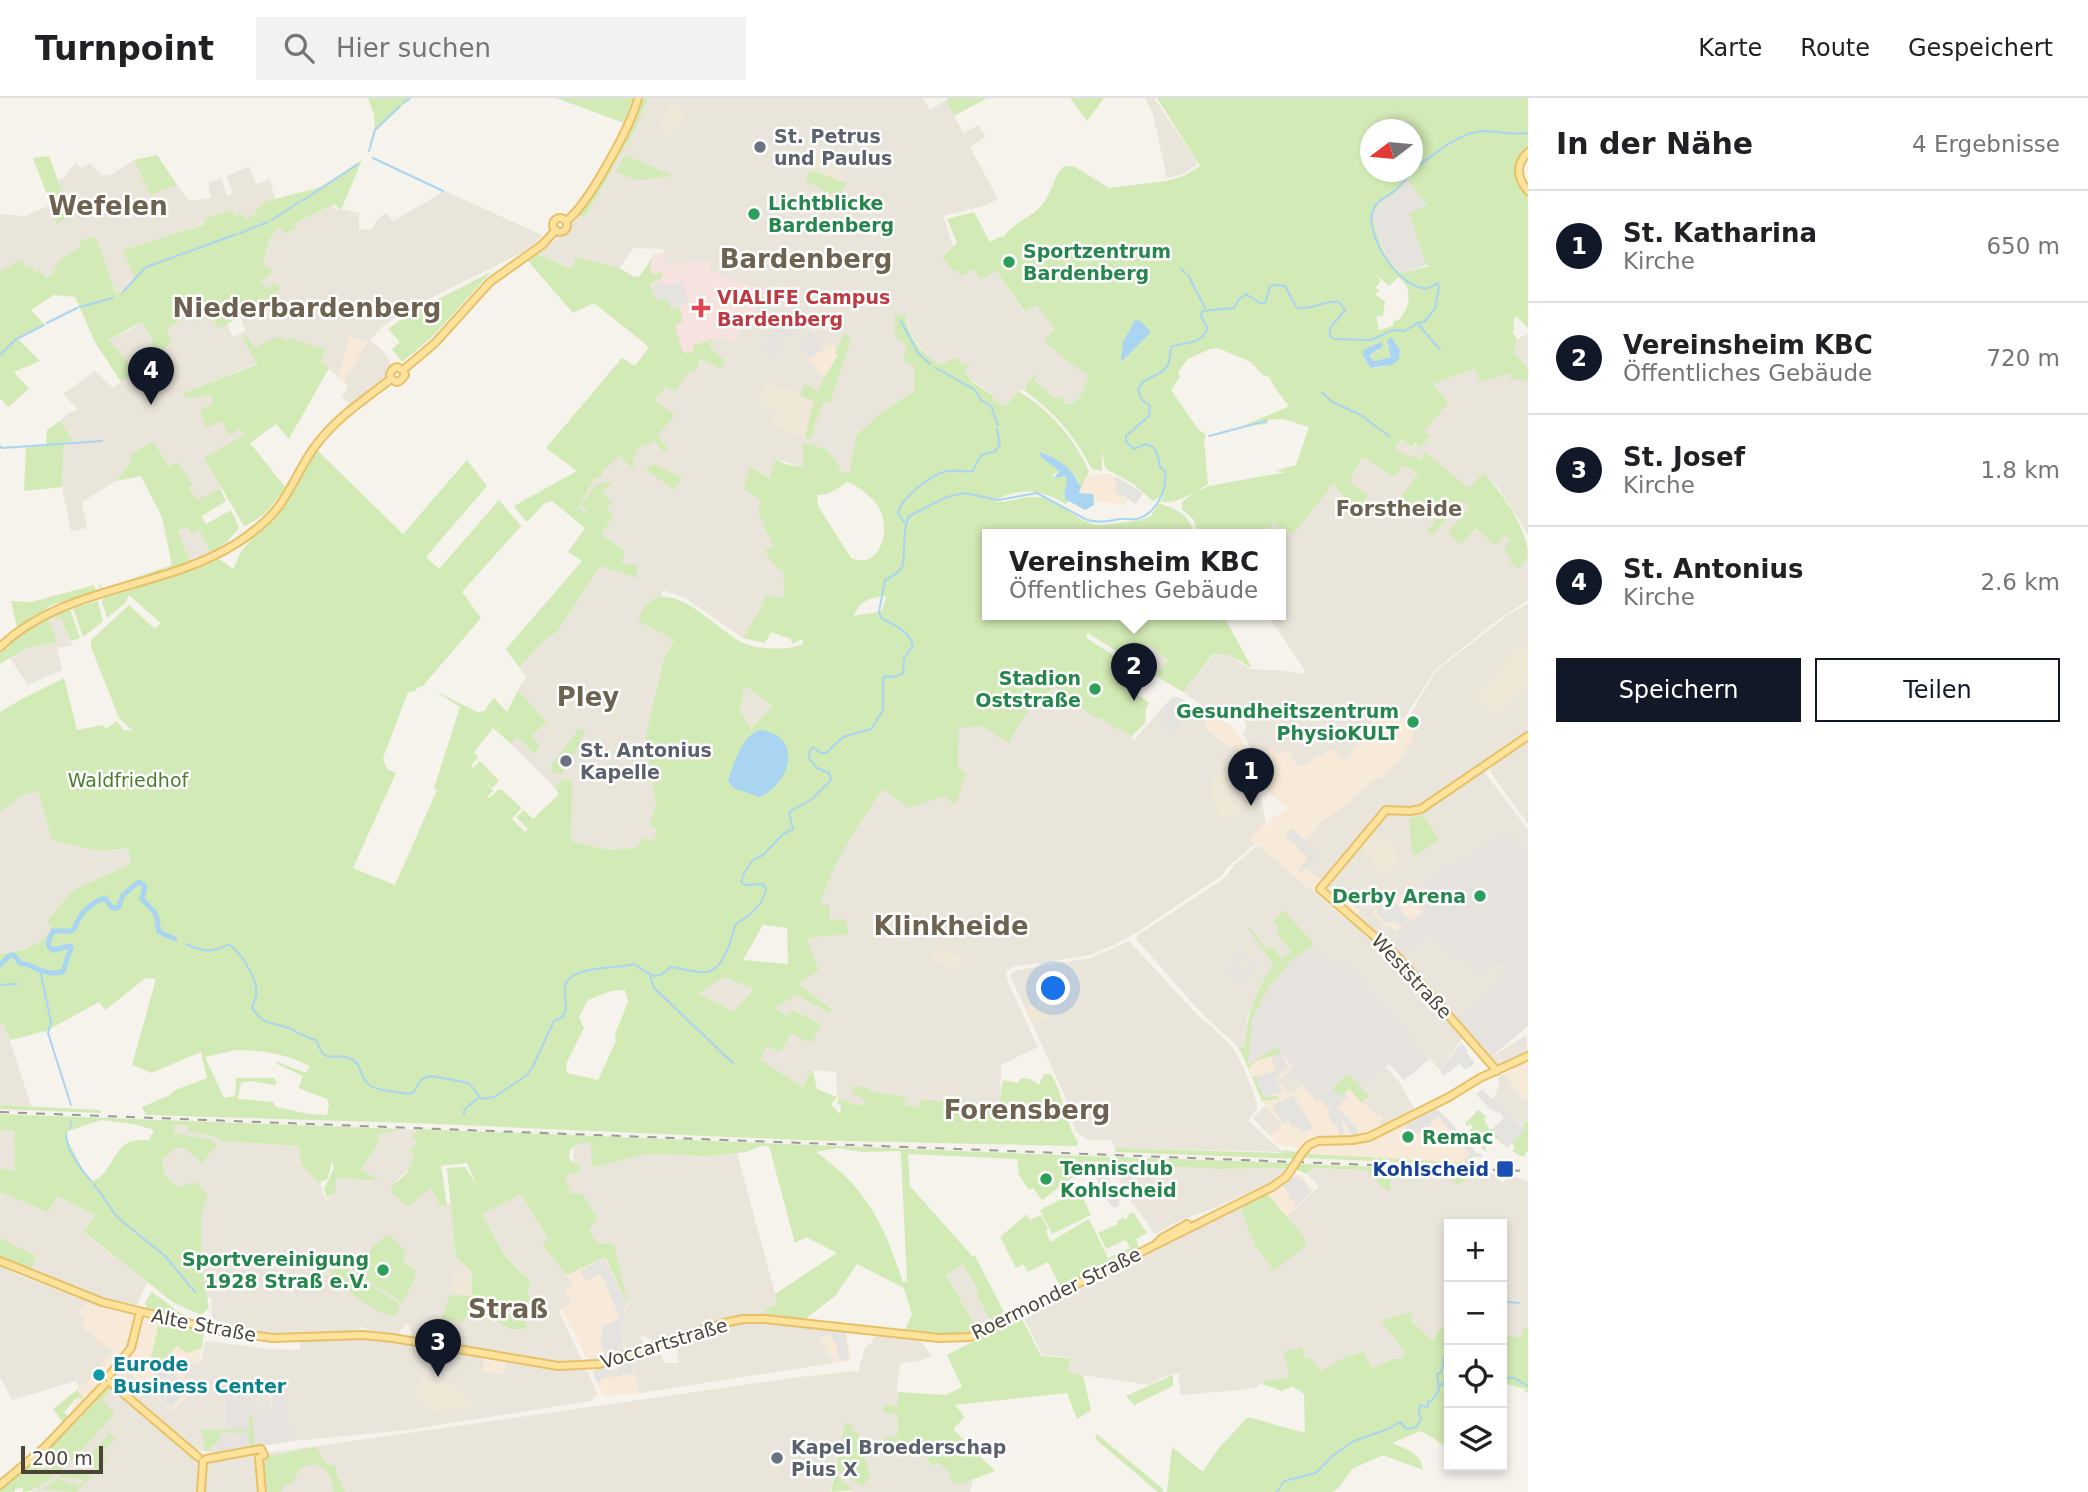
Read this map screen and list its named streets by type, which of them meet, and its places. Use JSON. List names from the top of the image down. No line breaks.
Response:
{"streets":{"main road":["Weststraße","Roermonder Straße","Alte Straße","Voccartstraße"]},"crossings":[["Weststraße","Roermonder Straße"],["Roermonder Straße","Voccartstraße"],["Alte Straße","Voccartstraße"]],"districts":["Wefelen","Bardenberg","Niederbardenberg","Forstheide","Pley","Klinkheide","Forensberg","Straß"],"parks":["Waldfriedhof"],"places":{"other":["St. Petrus und Paulus","Lichtblicke Bardenberg","Sportzentrum Bardenberg","Stadion Oststraße","Gesundheitszentrum PhysioKULT","St. Antonius Kapelle","Derby Arena","Remac","Tennisclub Kohlscheid","Sportvereinigung 1928 Straß e.V.","Eurode Business Center","Kapel Broederschap Pius X"],"health":["VIALIFE Campus Bardenberg"],"transit":["Kohlscheid"]},"scale_bar":"200 m","north":"left","page":{"header":"Turnpoint","search":"Hier suchen","nav":["Karte","Route","Gespeichert"],"heading":["In der Nähe","4 Ergebnisse"],"list":[{"mark":"1","name":"St. Katharina","note":"Kirche","value":"650 m"},{"mark":"2","name":"Vereinsheim KBC","note":"Öffentliches Gebäude","value":"720 m"},{"mark":"3","name":"St. Josef","note":"Kirche","value":"1.8 km"},{"mark":"4","name":"St. Antonius","note":"Kirche","value":"2.6 km"}],"pins":["4","2","1","3"],"popup":["Vereinsheim KBC","Öffentliches Gebäude"],"buttons":["Speichern","Teilen"],"map_buttons":["+","−"],"scale":"200 m"}}
